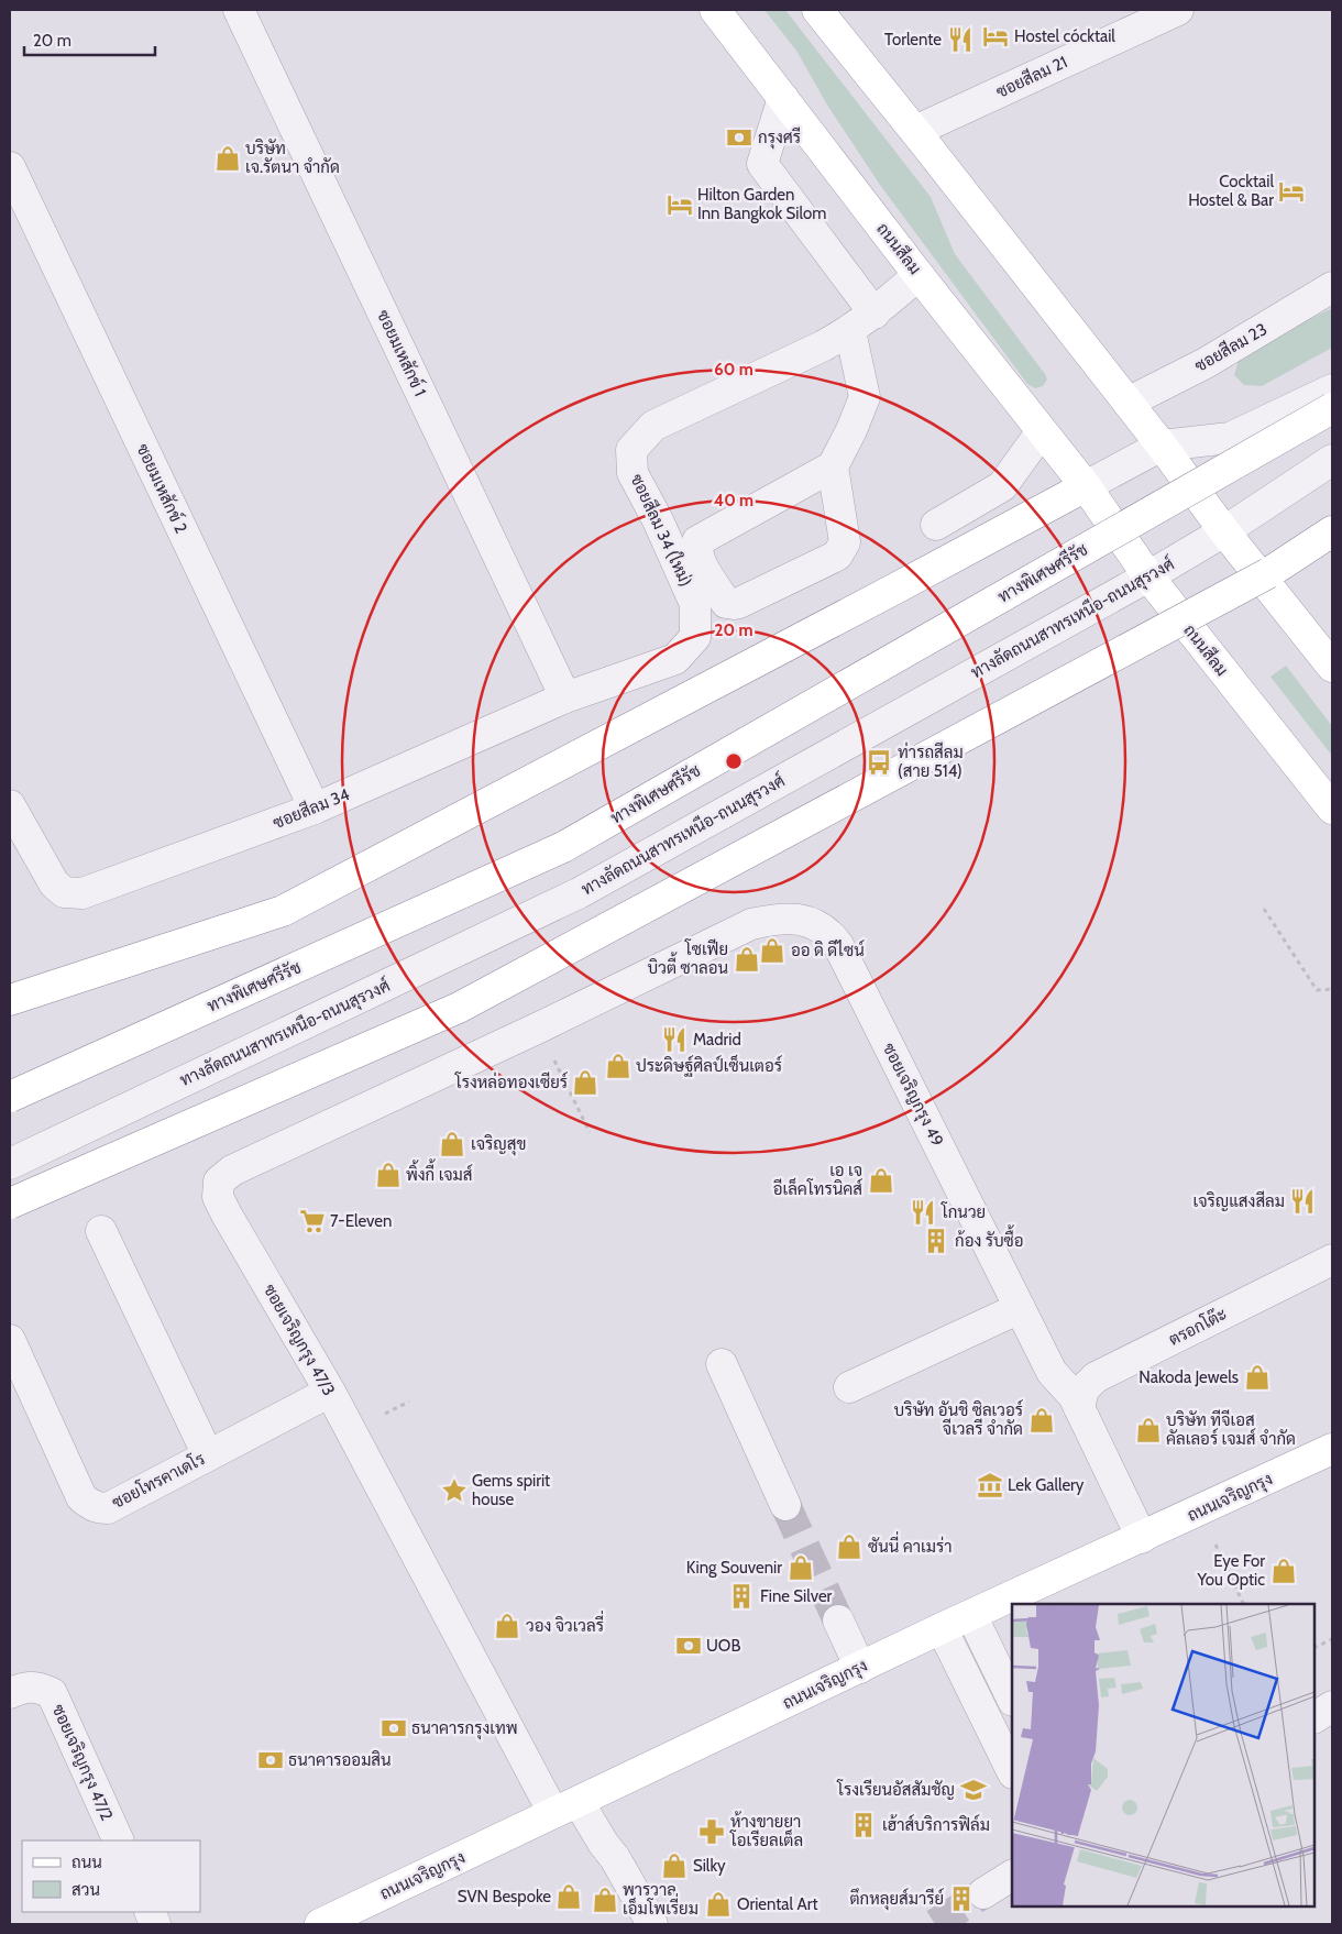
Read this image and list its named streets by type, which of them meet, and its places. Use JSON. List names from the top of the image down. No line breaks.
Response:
{"streets":{"main road":["ถนนสีลม","ทางพิเศษศรีรัช","ถนนเจริญกรุง"],"street":["ซอยสีลม 21","ซอยสีลม 23","ซอยมเหสักข์ 1","ซอยมเหสักข์ 2","ซอยสีลม 34 (ใหม่)","ทางลัดถนนสาทรเหนือ-ถนนสุรวงศ์","ซอยสีลม 34","ซอยเจริญกรุง 49","ตรอกโต๊ะ","ซอยเจริญกรุง 47/3","ซอยโทรคาเดโร","ซอยเจริญกรุง 47/2"]},"crossings":[["ถนนสีลม","ซอยสีลม 34 (ใหม่)"],["ถนนสีลม","ทางลัดถนนสาทรเหนือ-ถนนสุรวงศ์"],["ซอยมเหสักข์ 1","ซอยสีลม 34 (ใหม่)"],["ซอยมเหสักข์ 1","ซอยสีลม 34"],["ซอยมเหสักข์ 2","ซอยสีลม 34"],["ซอยสีลม 34 (ใหม่)","ซอยสีลม 34"],["ซอยเจริญกรุง 49","ตรอกโต๊ะ"],["ซอยเจริญกรุง 49","ซอยเจริญกรุง 47/3"],["ซอยเจริญกรุง 49","ถนนเจริญกรุง"],["ซอยเจริญกรุง 47/3","ซอยโทรคาเดโร"],["ซอยเจริญกรุง 47/3","ถนนเจริญกรุง"]],"places":{"hotel":["Hostel cócktail","Cocktail Hostel & Bar","Hilton Garden Inn Bangkok Silom"],"restaurant":["Torlente","Madrid","เจริญแสงสีลม","โกนวย"],"bank":["กรุงศรี","UOB","ธนาคารกรุงเทพ","ธนาคารออมสิน"],"shop":["บริษัท เจ.รัตนา จำกัด","ออ ดิ ดีไซน์","โซเฟีย บิวตี้ ซาลอน","ประดิษฐ์ศิลป์เซ็นเตอร์","โรงหล่อทองเซียร์","เจริญสุข","พิ้งกี้ เจมส์","เอ เจ อีเล็คโทรนิคส์","Nakoda Jewels","บริษัท อันชิ ซิลเวอร์ จีเวลรี จำกัด","บริษัท ทีจีเอส คัลเลอร์ เจมส์ จำกัด","ซันนี่ คาเมร่า","King Souvenir","Eye For You Optic","วอง จิวเวลรี่","Silky","SVN Bespoke","พารวาล เอ็มโพเรี่ยม","Oriental Art"],"bus stop":["ท่ารถสีลม (สาย 514)"],"supermarket":["7-Eleven"],"building":["ก้อง รับซื้อ","Fine Silver","เฮ้าส์บริการฟิล์ม","ตึกหลุยส์มารีย์"],"museum":["Lek Gallery"],"place":["Gems spirit house"],"school or university":["โรงเรียนอัสสัมชัญ"],"pharmacy":["ห้างขายยา โอเรียลเต็ล"]},"legend":["ถนน","สวน"],"scale_bar":"20 m","rings":["60 m","40 m","20 m"]}
